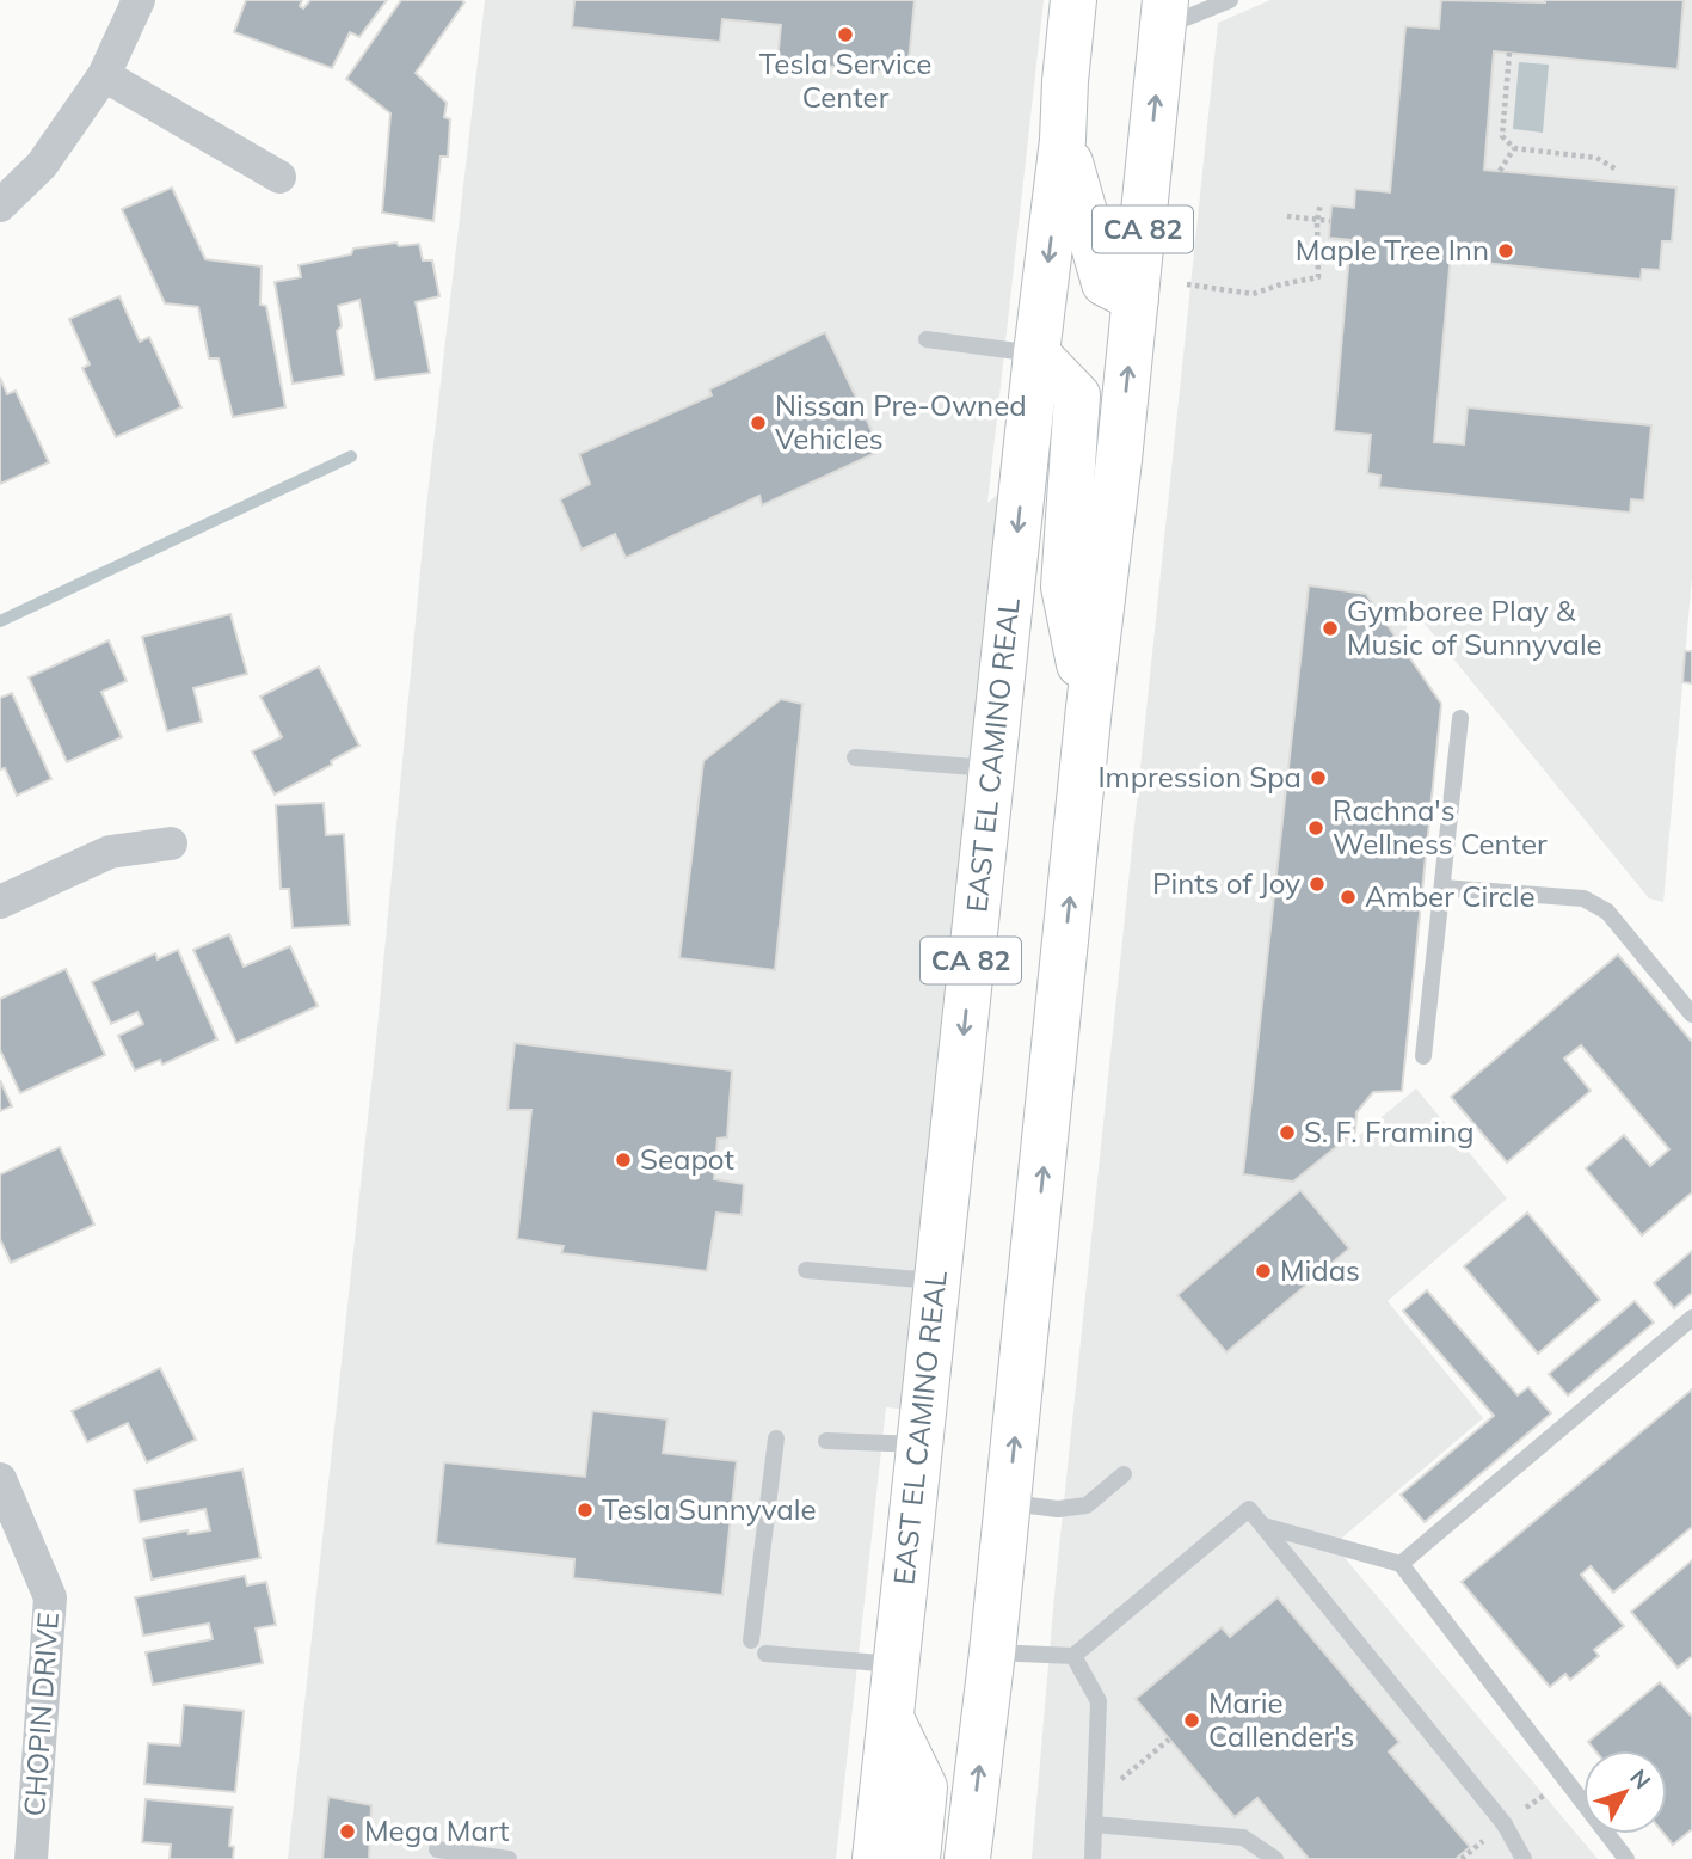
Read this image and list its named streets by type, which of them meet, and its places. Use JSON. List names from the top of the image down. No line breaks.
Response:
{"streets":{"main road":["CA 82","EAST EL CAMINO REAL"],"street":["CHOPIN DRIVE"]},"places":["Tesla Service Center","Maple Tree Inn","Nissan Pre-Owned Vehicles","Gymboree Play & Music of Sunnyvale","Impression Spa","Rachna's Wellness Center","Pints of Joy","Amber Circle","S. F. Framing","Seapot","Midas","Tesla Sunnyvale","Marie Callender's","Mega Mart"],"north":"top right"}
